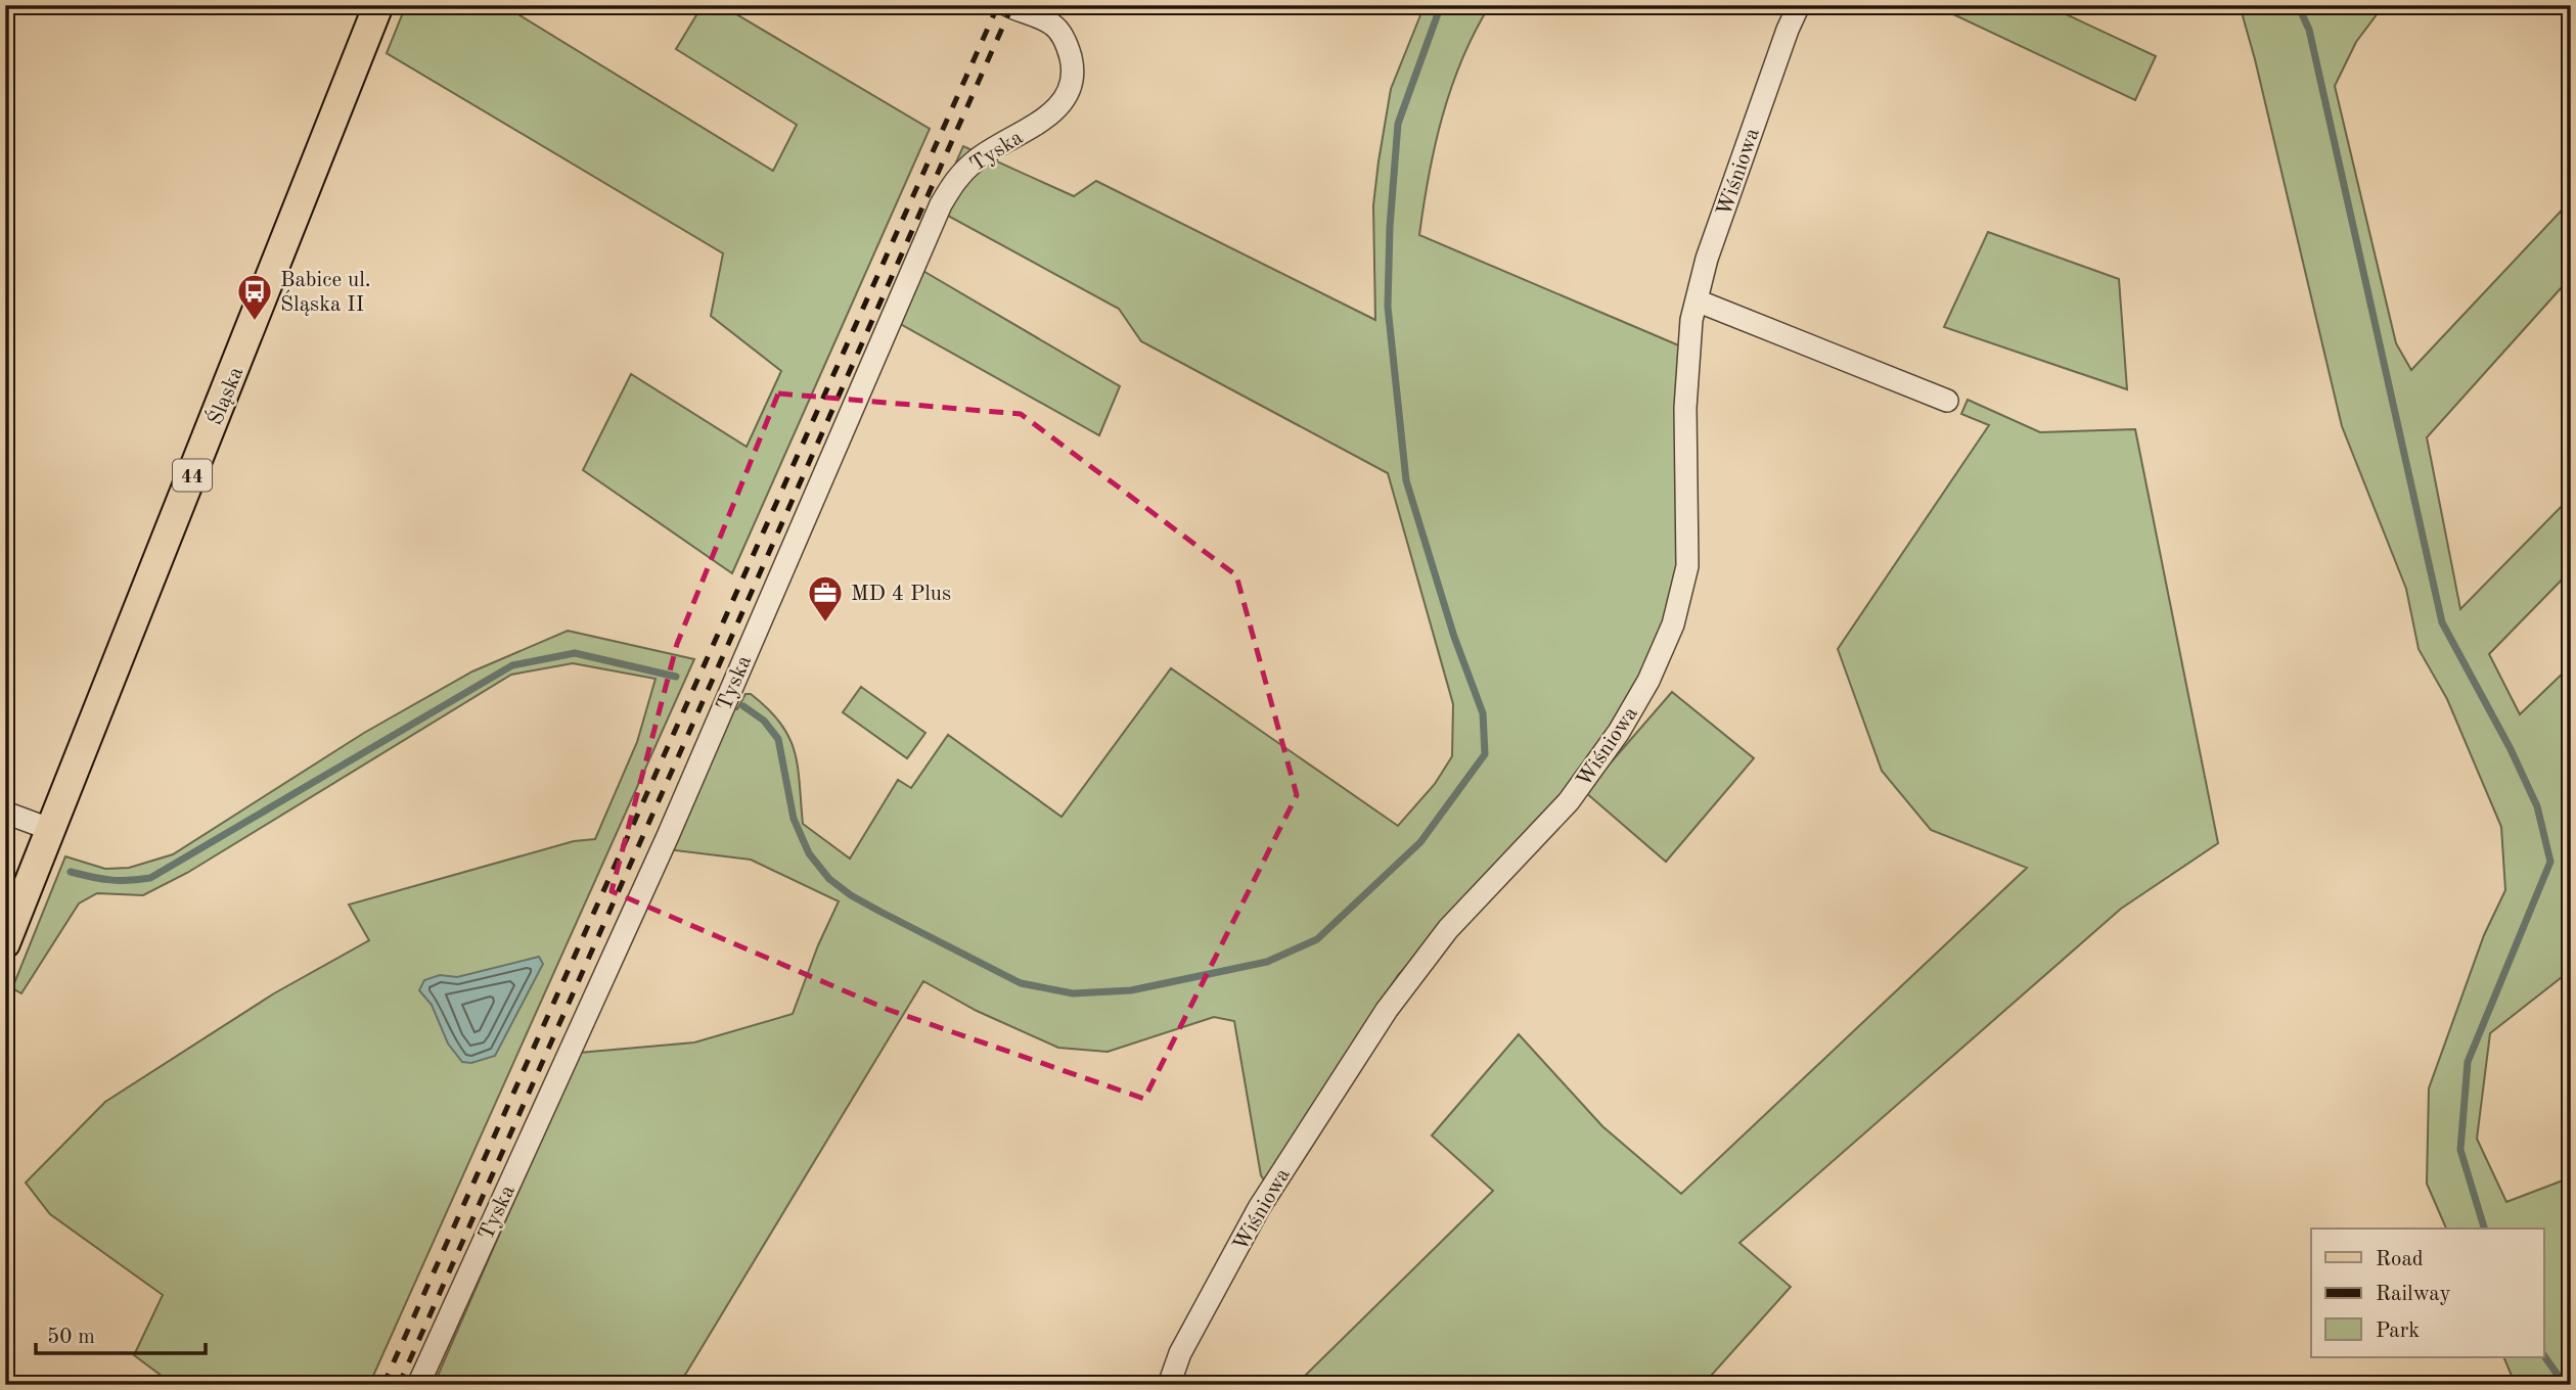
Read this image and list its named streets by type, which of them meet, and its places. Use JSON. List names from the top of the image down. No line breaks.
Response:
{"streets":{"main road":["Śląska","44"],"street":["Tyska","Wiśniowa"]},"places":{"bus stop":["Babice ul. Śląska II"],"office":["MD 4 Plus"]},"legend":["Road","Railway","Park"],"scale_bar":"50 m"}
